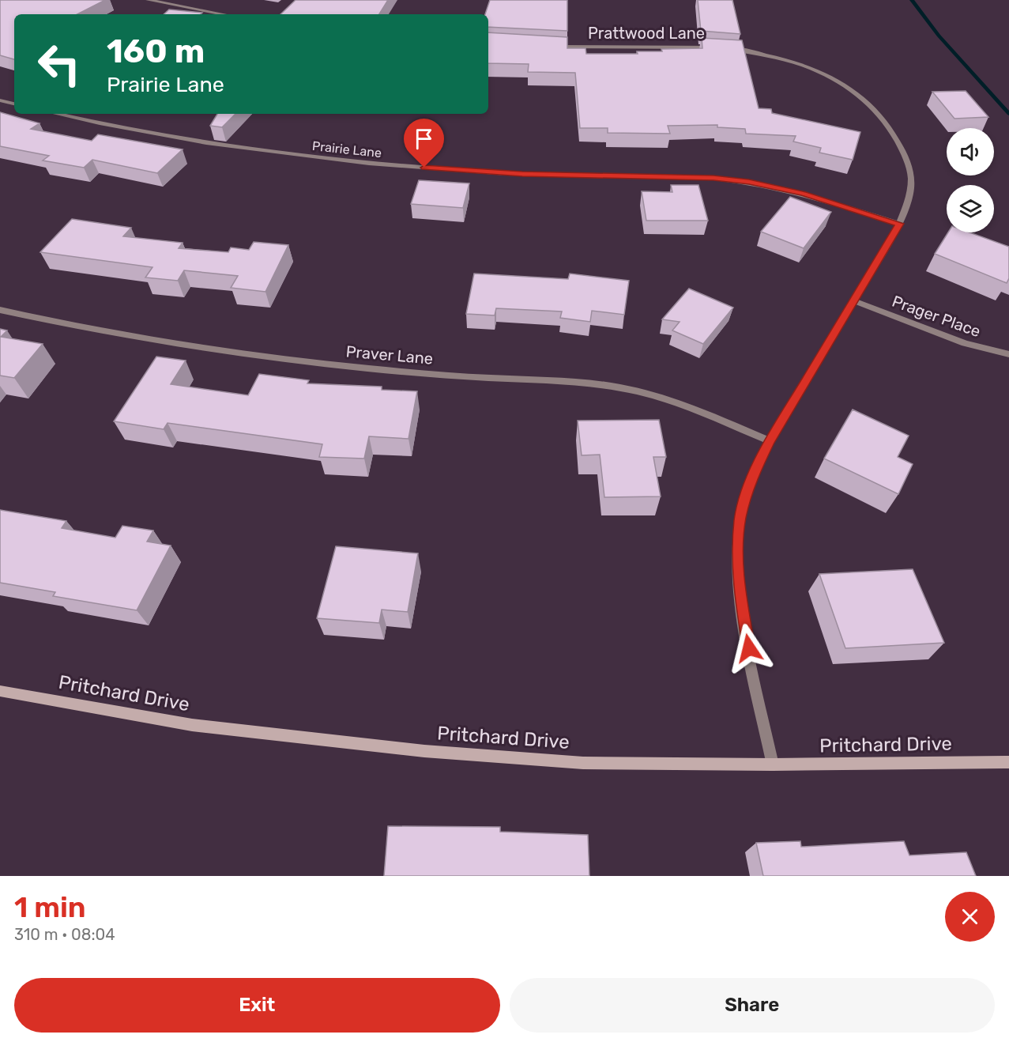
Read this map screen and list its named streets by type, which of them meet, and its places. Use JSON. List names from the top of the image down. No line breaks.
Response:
{"streets":{"street":["Prattwood Lane","Prairie Lane","Prager Place","Praver Lane","Pritchard Drive"]},"crossings":[["Prattwood Lane","Prairie Lane"],["Prattwood Lane","Prager Place"],["Prattwood Lane","Praver Lane"],["Prattwood Lane","Pritchard Drive"]],"page":{"turn":["160 m","Prairie Lane"],"heading":["1 min","310 m · 08:04"],"buttons":["Exit","Share"]}}
